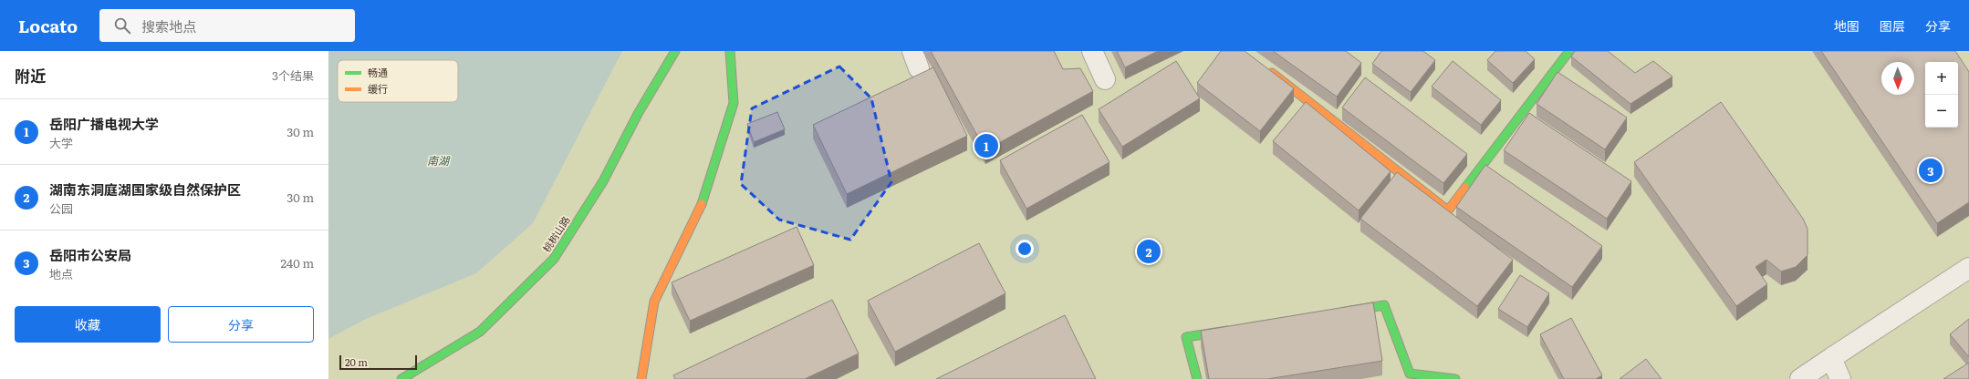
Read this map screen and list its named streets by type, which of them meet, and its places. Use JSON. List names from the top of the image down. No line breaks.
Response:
{"streets":{"street":["桃树山路"]},"water":["南湖"],"legend":["畅通","缓行"],"scale_bar":"20 m","north":"bottom","page":{"header":"Locato","search":"搜索地点","nav":["地图","图层","分享"],"heading":["附近","3个结果"],"map_buttons":["+","−"],"list":[{"mark":"1","name":"岳阳广播电视大学","note":"大学","value":"30 m"},{"mark":"2","name":"湖南东洞庭湖国家级自然保护区","note":"公园","value":"30 m"},{"mark":"3","name":"岳阳市公安局","note":"地点","value":"240 m"}],"pins":["1","3","2"],"buttons":["收藏","分享"],"scale":"20 m"}}
